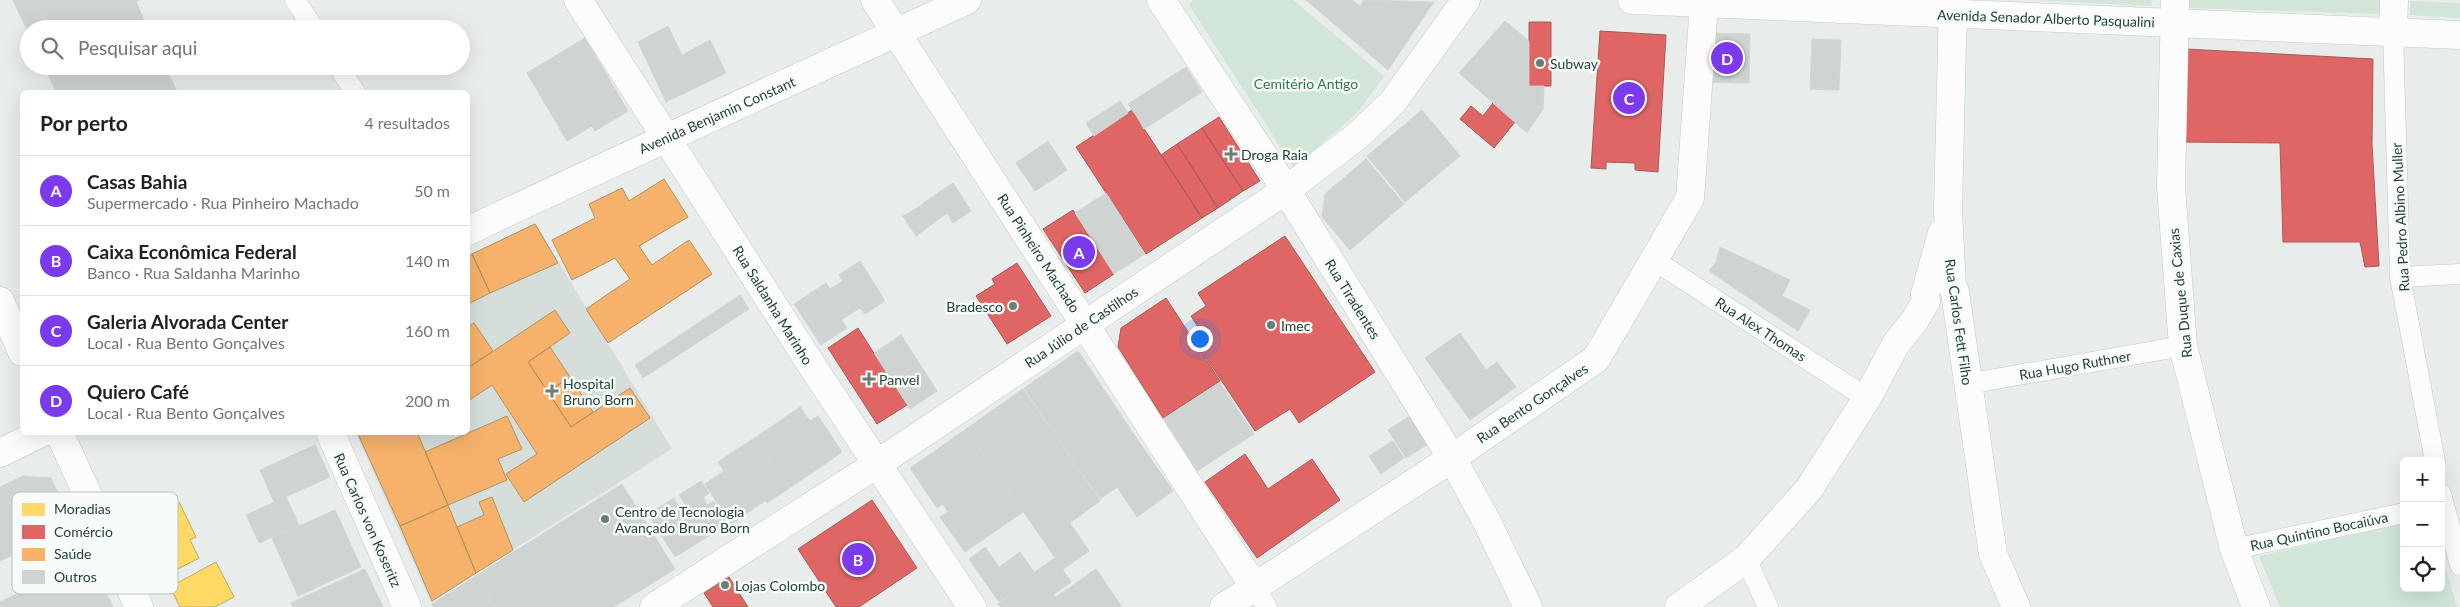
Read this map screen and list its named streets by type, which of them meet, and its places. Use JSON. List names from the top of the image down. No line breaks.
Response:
{"streets":{"street":["Avenida Senador Alberto Pasqualini","Avenida Benjamin Constant","Rua Pedro Albino Muller","Rua Pinheiro Machado","Rua Duque de Caxias","Rua Tiradentes","Rua Saldanha Marinho","Rua Carlos Fett Filho","Rua Júlio de Castilhos","Rua Alex Thomas","Rua Hugo Ruthner","Rua Bento Gonçalves","Rua Carlos von Koseritz","Rua Quintino Bocaiúva"]},"crossings":[["Avenida Senador Alberto Pasqualini","Rua Pedro Albino Muller"],["Avenida Senador Alberto Pasqualini","Rua Duque de Caxias"],["Avenida Senador Alberto Pasqualini","Rua Bento Gonçalves"],["Avenida Benjamin Constant","Rua Pinheiro Machado"],["Avenida Benjamin Constant","Rua Saldanha Marinho"],["Rua Pinheiro Machado","Rua Júlio de Castilhos"],["Rua Pinheiro Machado","Rua Bento Gonçalves"],["Rua Duque de Caxias","Rua Hugo Ruthner"],["Rua Duque de Caxias","Rua Quintino Bocaiúva"],["Rua Tiradentes","Rua Júlio de Castilhos"],["Rua Tiradentes","Rua Bento Gonçalves"],["Rua Saldanha Marinho","Rua Júlio de Castilhos"],["Rua Carlos Fett Filho","Rua Hugo Ruthner"],["Rua Alex Thomas","Rua Bento Gonçalves"]],"parks":["Cemitério Antigo"],"places":{"other":["Subway","Bradesco","Imec","Centro de Tecnologia Avançado Bruno Born","Lojas Colombo"],"health":["Droga Raia","Panvel","Hospital Bruno Born"]},"legend":["Moradias","Comércio","Saúde","Outros"],"page":{"search":"Pesquisar aqui","pins":["D","C","A","B"],"heading":["Por perto","4 resultados"],"list":[{"mark":"A","name":"Casas Bahia","note":"Supermercado · Rua Pinheiro Machado","value":"50 m"},{"mark":"B","name":"Caixa Econômica Federal","note":"Banco · Rua Saldanha Marinho","value":"140 m"},{"mark":"C","name":"Galeria Alvorada Center","note":"Local · Rua Bento Gonçalves","value":"160 m"},{"mark":"D","name":"Quiero Café","note":"Local · Rua Bento Gonçalves","value":"200 m"}],"map_buttons":["+","−"]}}
